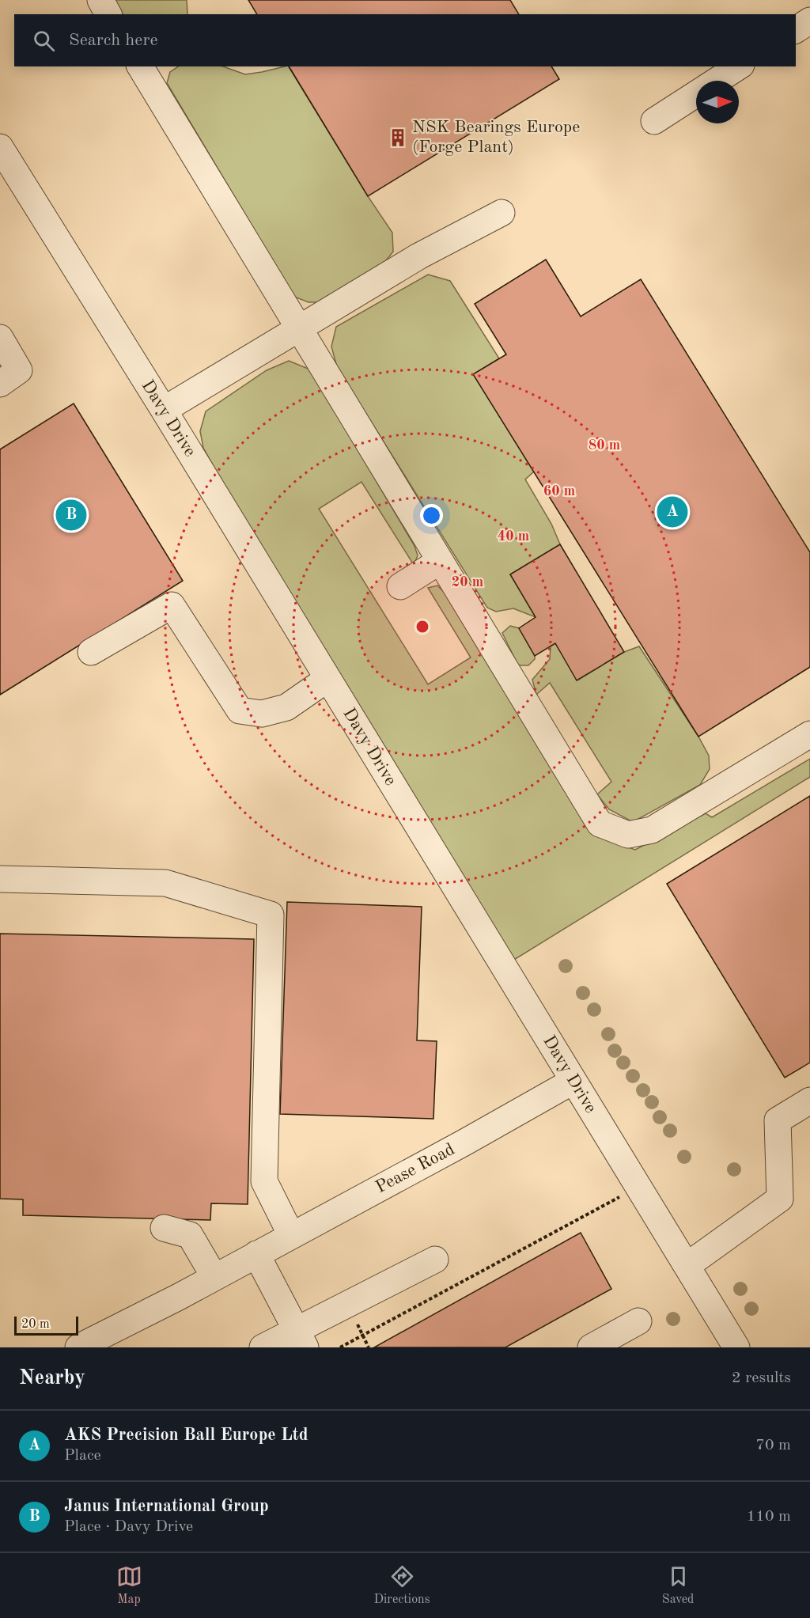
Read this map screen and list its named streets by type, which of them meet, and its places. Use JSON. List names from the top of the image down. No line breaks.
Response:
{"streets":{"street":["Davy Drive","Pease Road"]},"crossings":[["Davy Drive","Pease Road"]],"places":{"building":["NSK Bearings Europe (Forge Plant)"]},"scale_bar":"20 m","north":"right","page":{"search":"Search here","pins":["A","B"],"scale":"20 m","heading":["Nearby","2 results"],"list":[{"mark":"A","name":"AKS Precision Ball Europe Ltd","note":"Place","value":"70 m"},{"mark":"B","name":"Janus International Group","note":"Place · Davy Drive","value":"110 m"}],"nav":["Map","Directions","Saved"]},"rings":["80 m","60 m","40 m","20 m"]}
